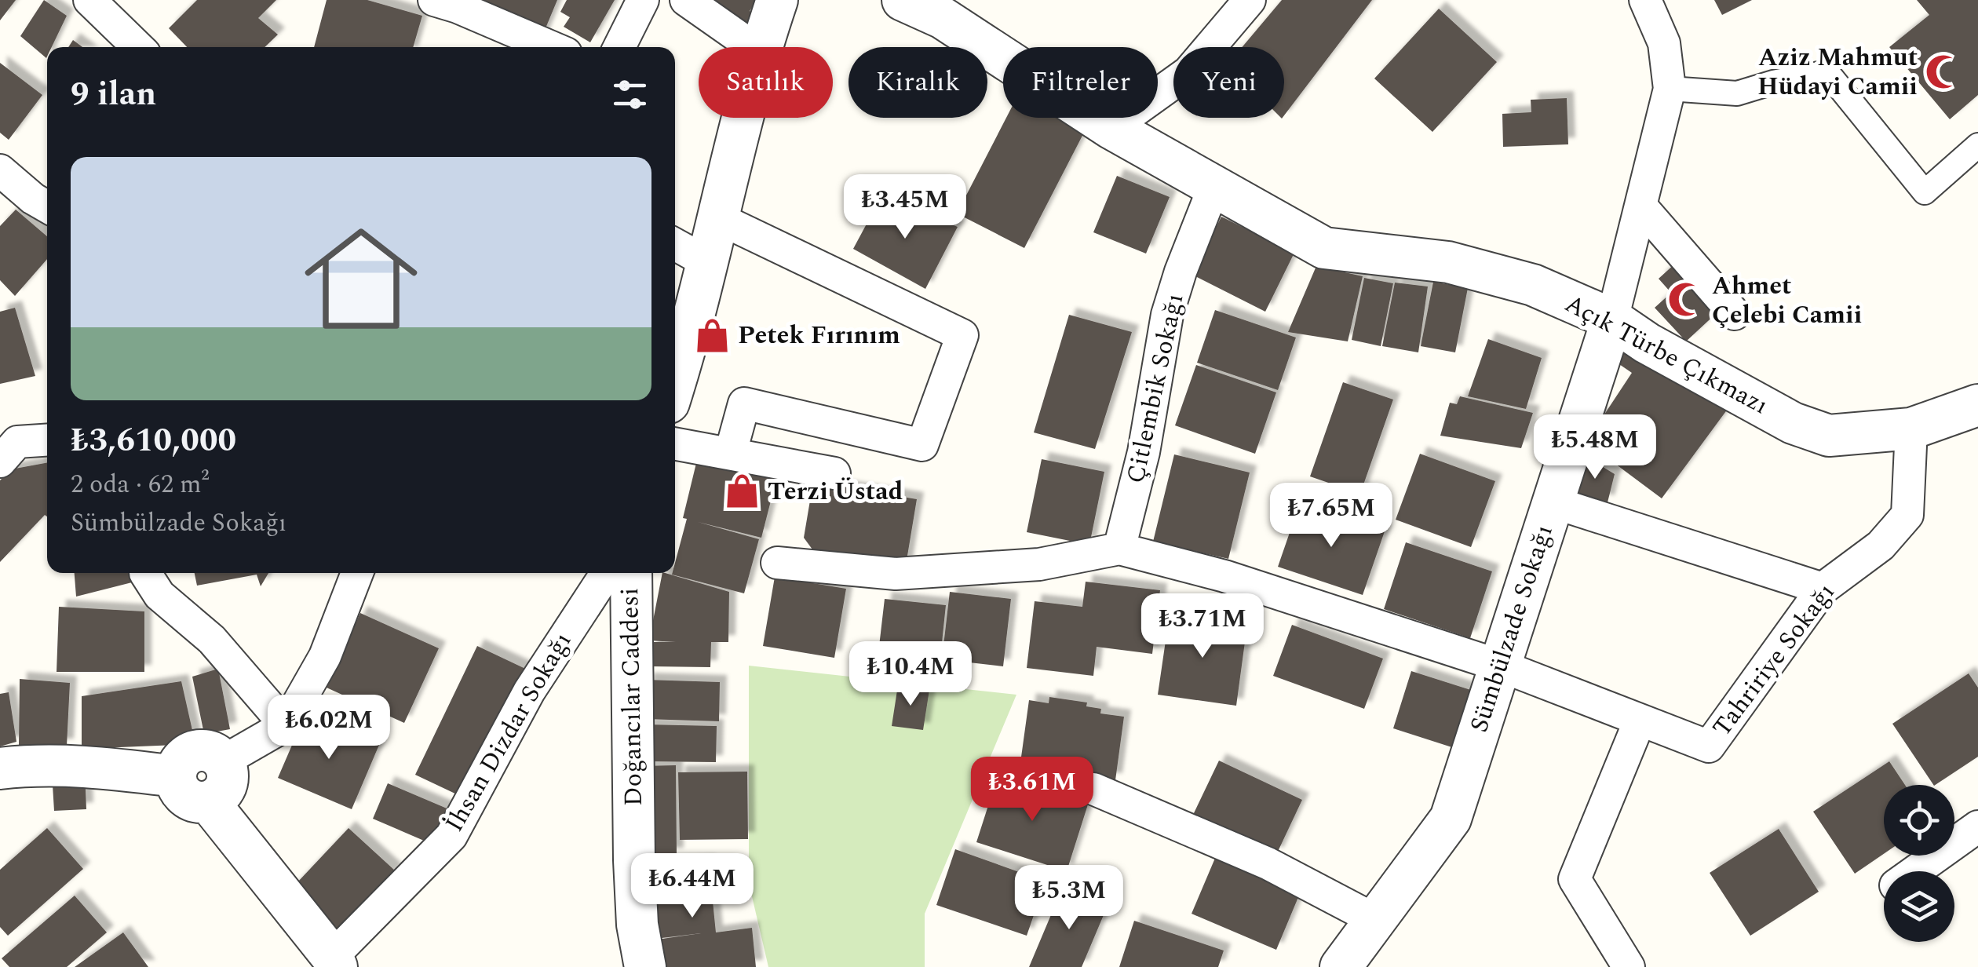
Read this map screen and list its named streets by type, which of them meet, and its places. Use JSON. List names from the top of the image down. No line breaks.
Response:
{"streets":{"street":["Açık Türbe Çıkmazı","Çitlembik Sokağı","Sümbülzade Sokağı","Tahririye Sokağı","Doğancılar Caddesi","İhsan Dizdar Sokağı"]},"crossings":[["Açık Türbe Çıkmazı","Çitlembik Sokağı"],["Açık Türbe Çıkmazı","Sümbülzade Sokağı"],["Açık Türbe Çıkmazı","Tahririye Sokağı"],["Çitlembik Sokağı","Tahririye Sokağı"],["Sümbülzade Sokağı","Tahririye Sokağı"]],"places":{"mosque":["Aziz Mahmut Hüdayi Camii","Ahmet Çelebi Camii"],"shop":["Petek Fırınım","Terzi Üstad"]},"page":{"chip":["Satılık","Kiralık","Filtreler","Yeni"],"heading":"9 ilan","list":[{"name":"₺3,610,000","note":"2 oda · 62 m² · Sümbülzade Sokağı"}],"price":["₺3.45M","₺5.48M","₺7.65M","₺3.71M","₺10.4M","₺6.02M","₺3.61M","₺6.44M","₺5.3M"]}}
